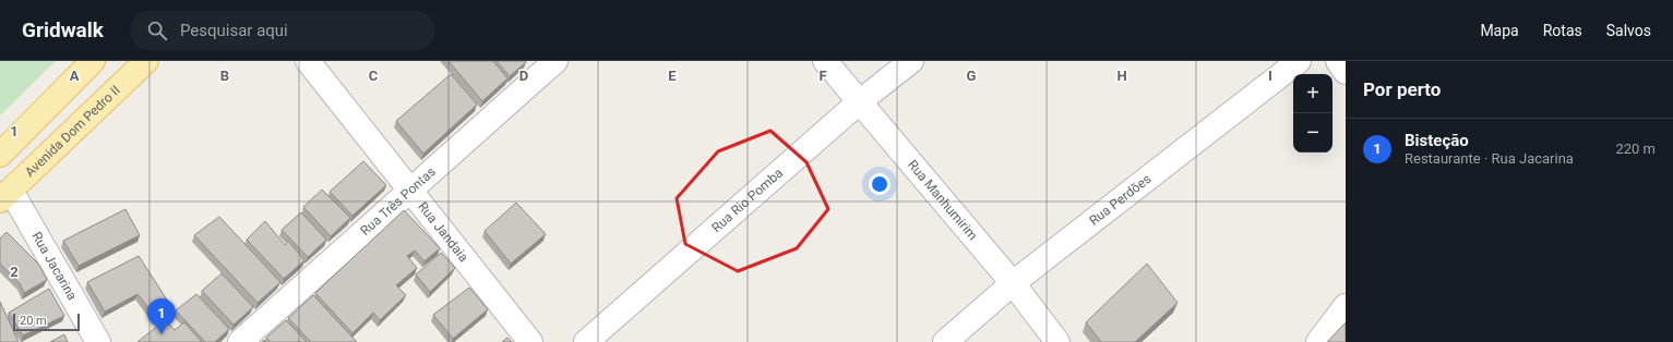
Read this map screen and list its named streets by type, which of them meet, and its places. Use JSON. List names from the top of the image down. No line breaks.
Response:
{"streets":{"main road":["Avenida Dom Pedro II"],"street":["Rua Perdões","Rua Três Pontas","Rua Rio Pomba","Rua Manhumirim","Rua Jandaia","Rua Jacarina"]},"crossings":[["Avenida Dom Pedro II","Rua Jacarina"],["Rua Perdões","Rua Manhumirim"],["Rua Três Pontas","Rua Jandaia"],["Rua Rio Pomba","Rua Manhumirim"]],"scale_bar":"20 m","page":{"header":"Gridwalk","search":"Pesquisar aqui","nav":["Mapa","Rotas","Salvos"],"heading":"Por perto","map_buttons":["+","−"],"list":[{"mark":"1","name":"Bisteção","note":"Restaurante · Rua Jacarina","value":"220 m"}],"pins":"1","scale":"20 m"},"grid":{"columns":["A","B","C","D","E","F","G","H","I"],"rows":["1","2"]}}
